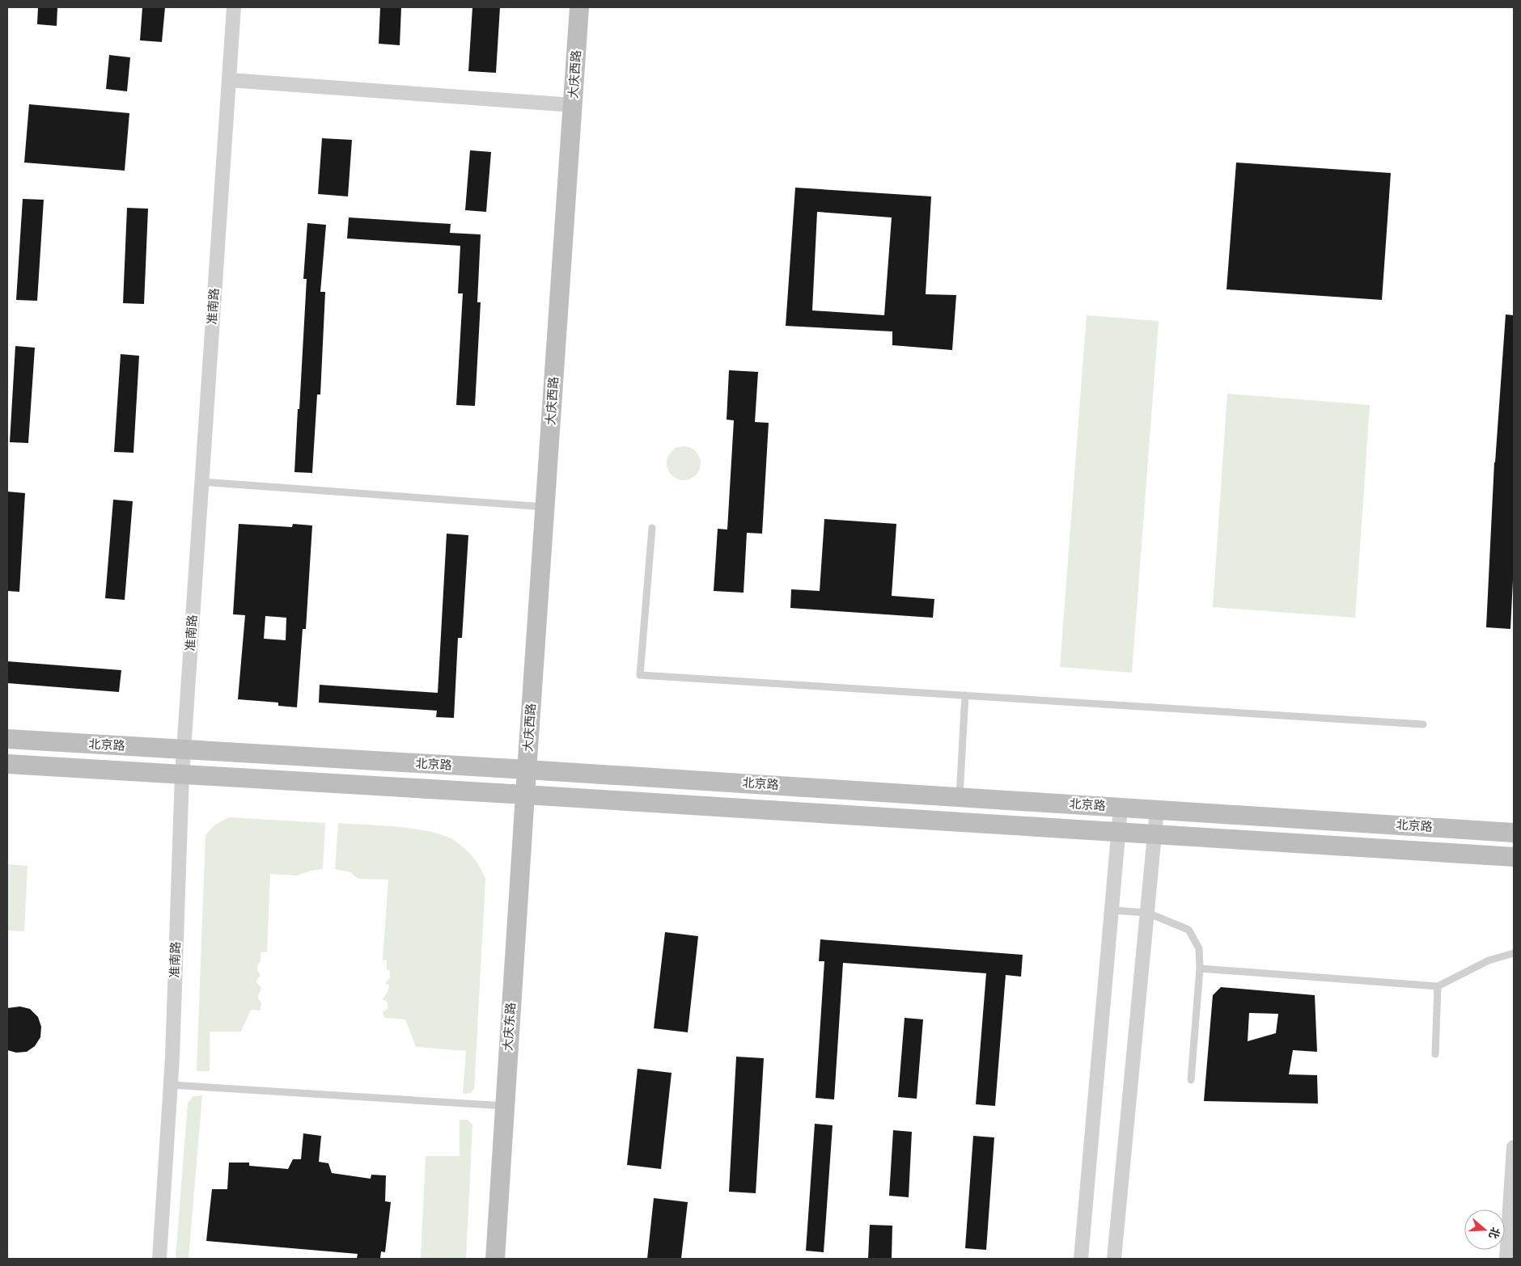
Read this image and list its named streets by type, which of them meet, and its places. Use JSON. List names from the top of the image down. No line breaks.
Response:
{"streets":{"main road":["大庆西路","北京路","大庆东路"],"street":["准南路"]},"crossings":[["大庆西路","北京路"],["大庆西路","大庆东路"],["准南路","北京路"],["北京路","大庆东路"]],"north":"right"}
